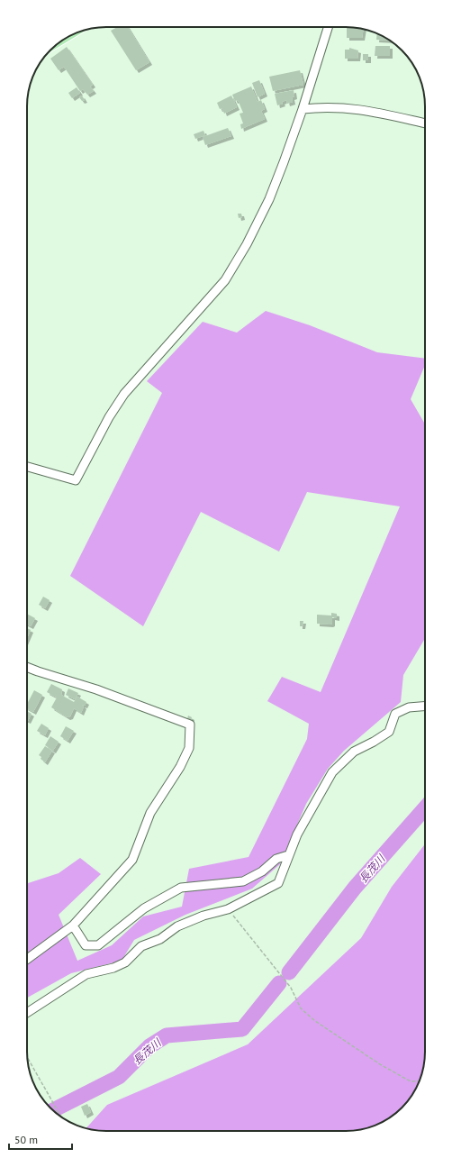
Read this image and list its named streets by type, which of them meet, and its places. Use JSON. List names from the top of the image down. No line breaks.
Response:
{"water":["長茂川"],"scale_bar":"50 m"}
